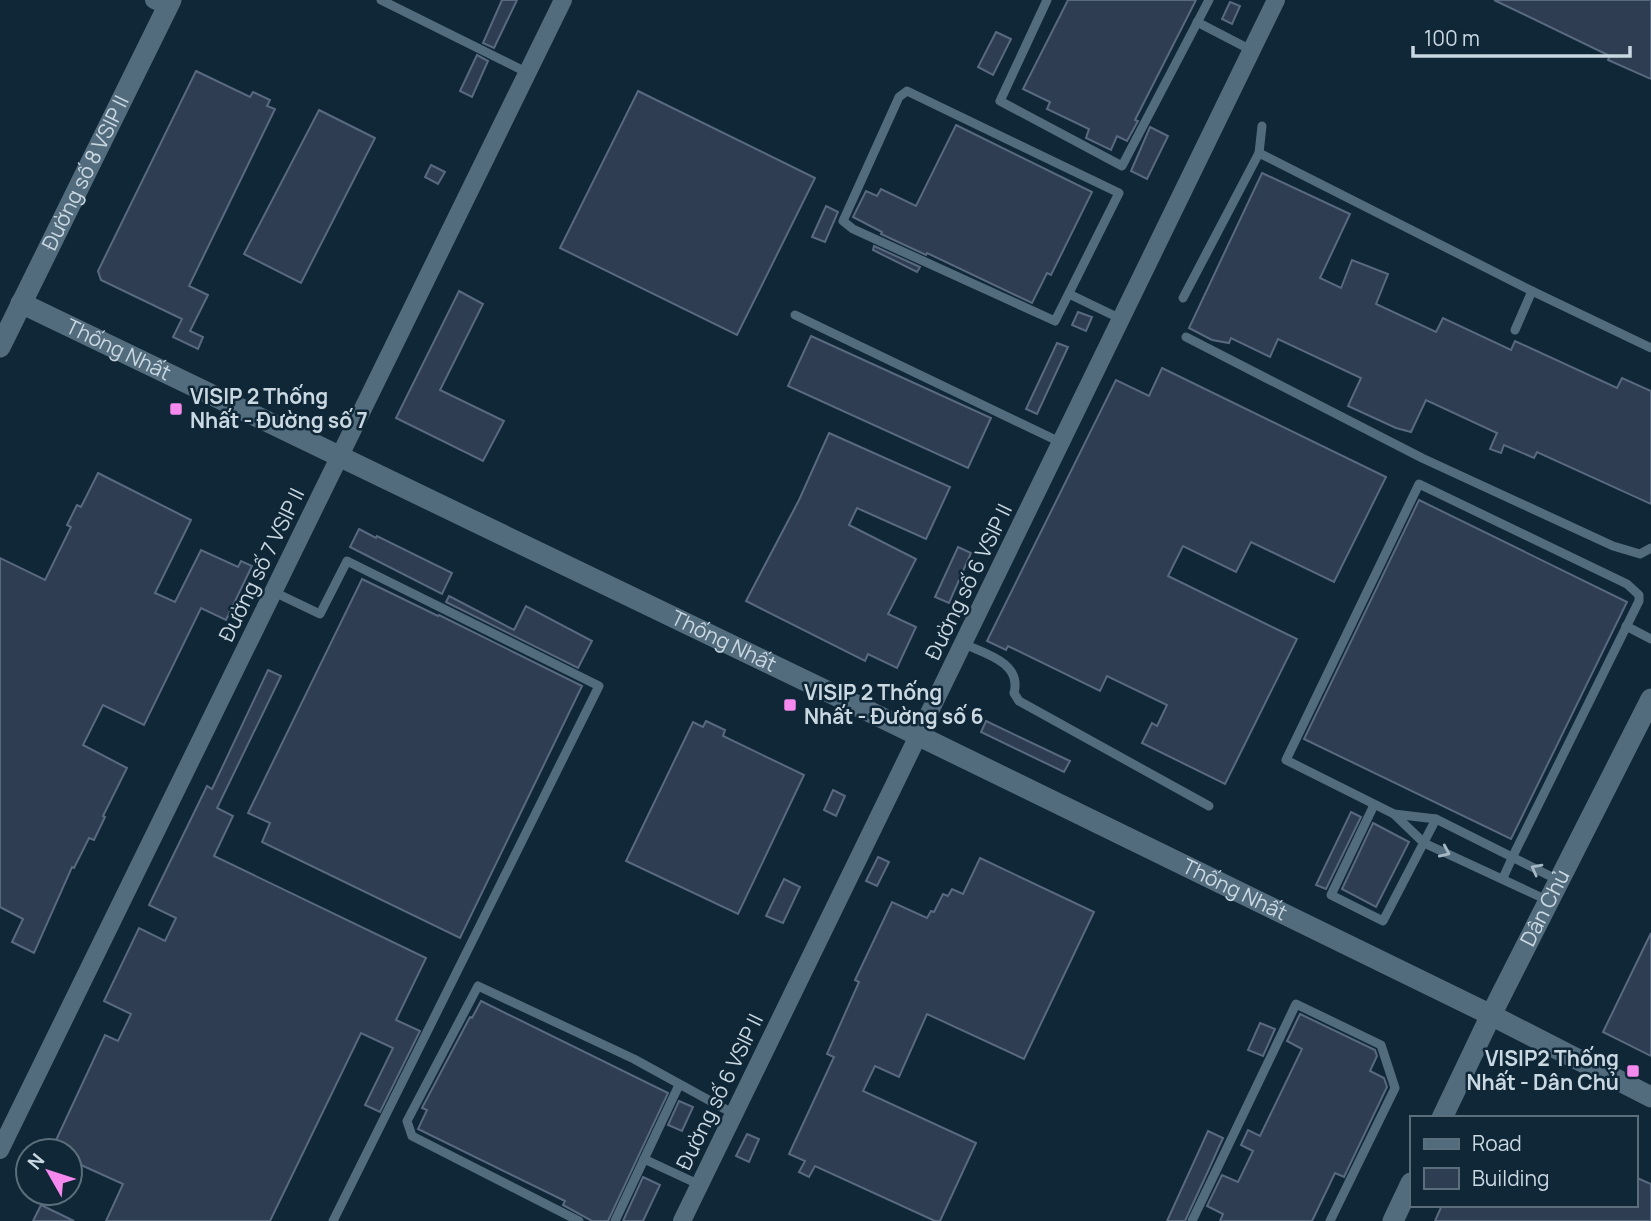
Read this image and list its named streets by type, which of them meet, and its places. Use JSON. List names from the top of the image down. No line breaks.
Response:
{"streets":{"street":["Đường số 8 VSIP II","Thống Nhất","Đường số 7 VSIP II","Đường số 6 VSIP II","Dân Chủ"]},"crossings":[["Đường số 8 VSIP II","Thống Nhất"],["Thống Nhất","Đường số 7 VSIP II"],["Thống Nhất","Đường số 6 VSIP II"],["Thống Nhất","Dân Chủ"]],"places":{"transit":["VISIP 2 Thống Nhất - Đường số 7","VISIP 2 Thống Nhất - Đường số 6","VISIP2 Thống Nhất - Dân Chủ"]},"legend":["Road","Building"],"scale_bar":"100 m","north":"top left"}
